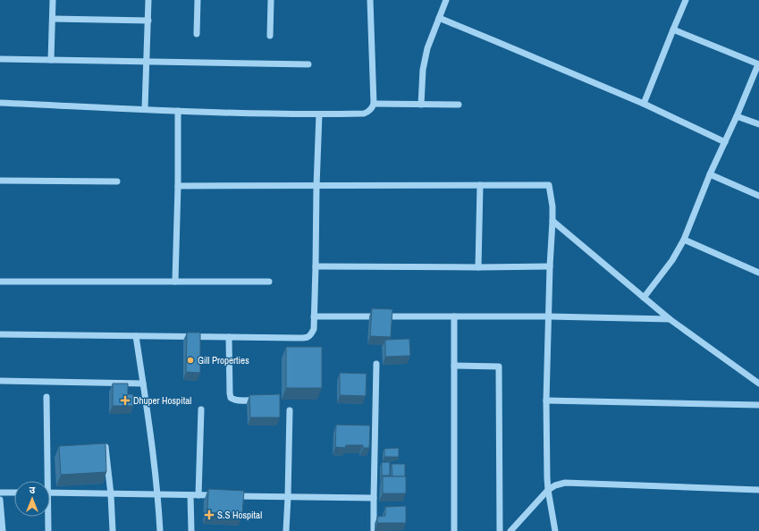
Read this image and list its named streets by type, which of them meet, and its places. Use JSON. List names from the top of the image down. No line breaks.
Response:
{"places":{"other":["Gill Properties"],"health":["Dhuper Hospital","S.S Hospital"]},"north":"top"}
